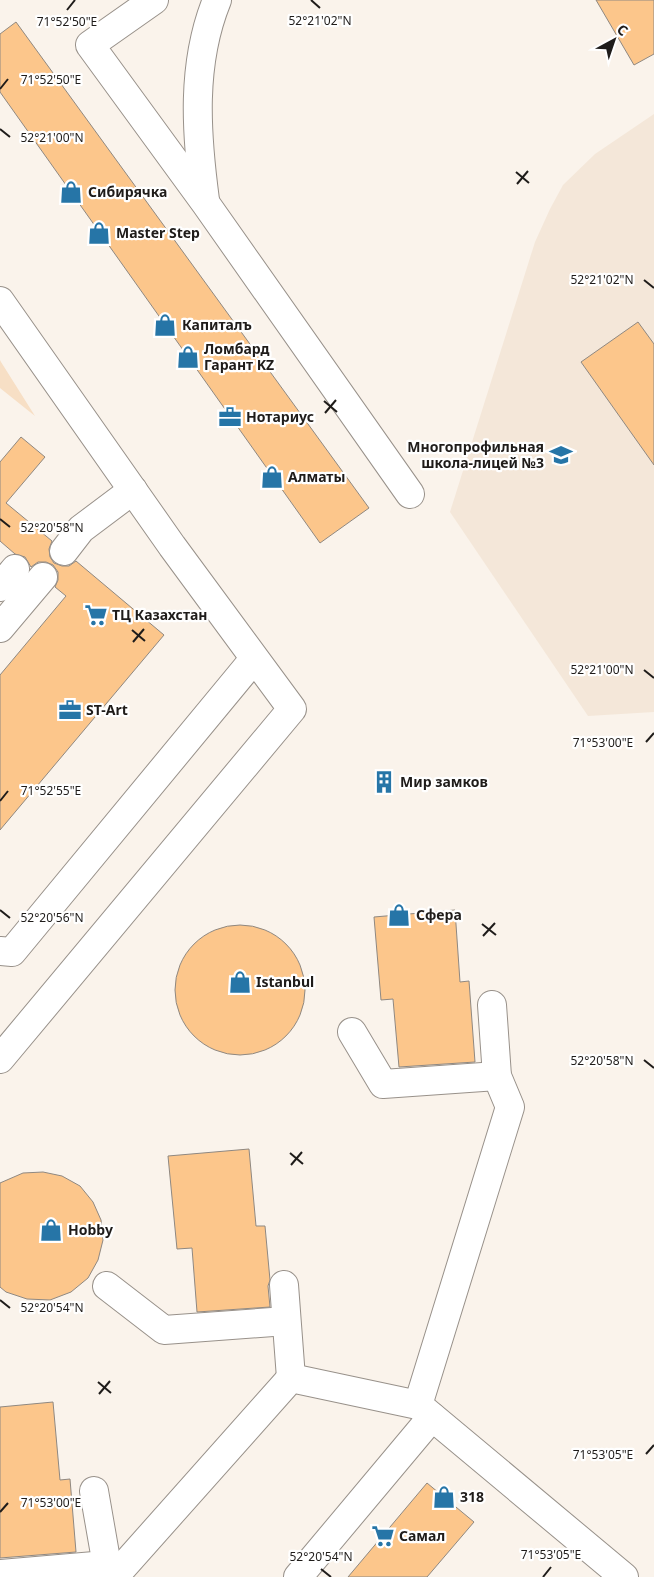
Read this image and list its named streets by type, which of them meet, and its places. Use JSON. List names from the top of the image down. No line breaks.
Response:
{"places":{"shop":["Сибирячка","Master Step","Капиталъ","Ломбард Гарант KZ","Алматы","Сфера","Istanbul","Hobby","318"],"office":["Нотариус","ST-Art"],"school or university":["Многопрофильная школа-лицей №3"],"supermarket":["ТЦ Казахстан","Самал"],"building":["Мир замков"]},"north":"top right","coordinates":["52°21'02\"N","71°52'50\"E","52°21'00\"N","52°20'58\"N","71°53'00\"E","71°52'55\"E","52°20'56\"N","52°20'54\"N","71°53'05\"E"]}
